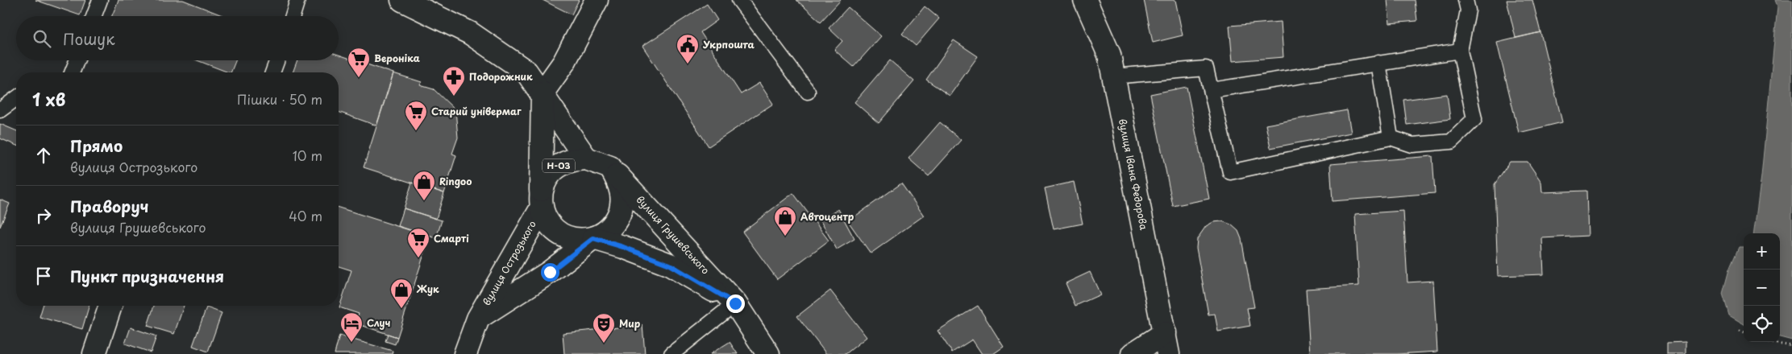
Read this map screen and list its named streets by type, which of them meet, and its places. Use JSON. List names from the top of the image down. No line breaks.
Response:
{"streets":{"main road":["Н-03","вулиця Івана Федорова","вулиця Грушевського","вулиця Острозького"]},"crossings":[["Н-03","вулиця Грушевського"],["Н-03","вулиця Острозького"],["вулиця Грушевського","вулиця Острозького"]],"places":{"public building":["Укрпошта"],"supermarket":["Вероніка","Старий універмаг","Смарті"],"pharmacy":["Подорожник"],"shop":["Ringoo","Автоцентр","Жук"],"hotel":["Случ"],"theatre":["Мир"]},"page":{"search":"Пошук","heading":["1 хв","Пішки · 50 m"],"list":[["Прямо","вулиця Острозького","10 m"],["Праворуч","вулиця Грушевського","40 m"],"Пункт призначення"],"map_buttons":["+","−"]}}
